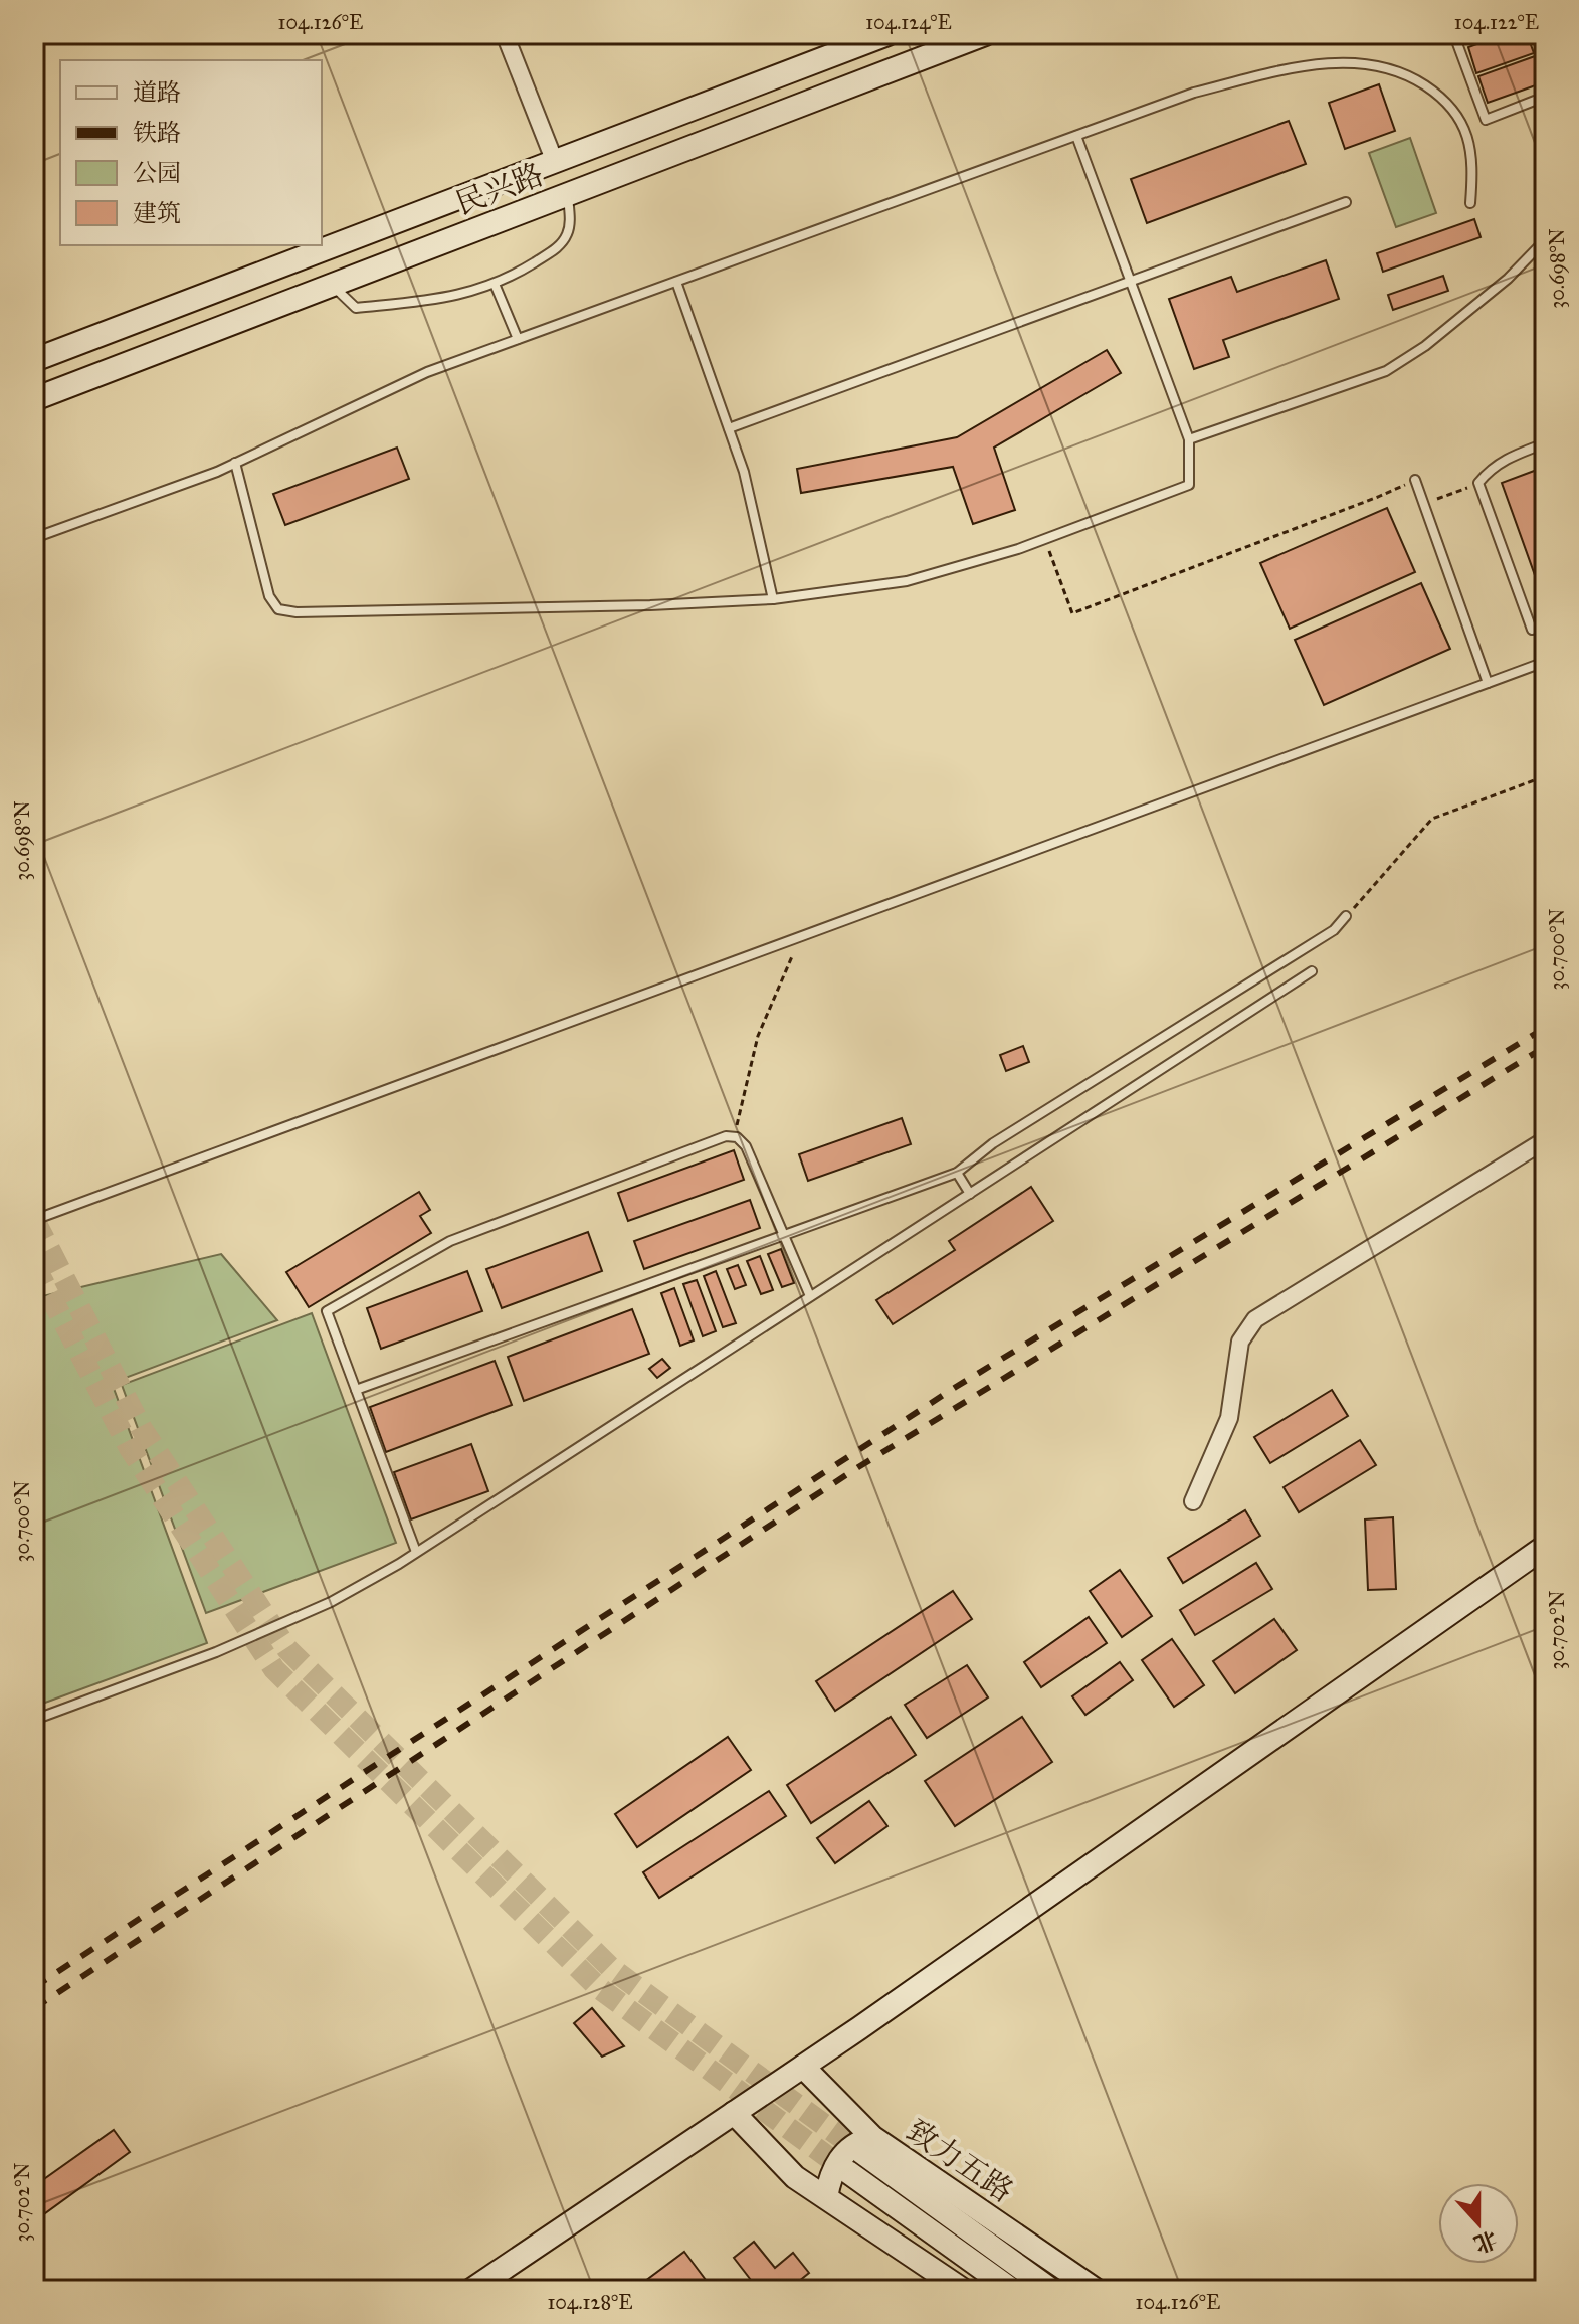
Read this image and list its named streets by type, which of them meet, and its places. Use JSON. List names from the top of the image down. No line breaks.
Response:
{"streets":{"street":["民兴路","致力五路"]},"legend":["道路","铁路","公园","建筑"],"north":"bottom","coordinates":["104.126°E","104.124°E","104.122°E","30.698°N","30.700°N","30.702°N","104.128°E"]}
